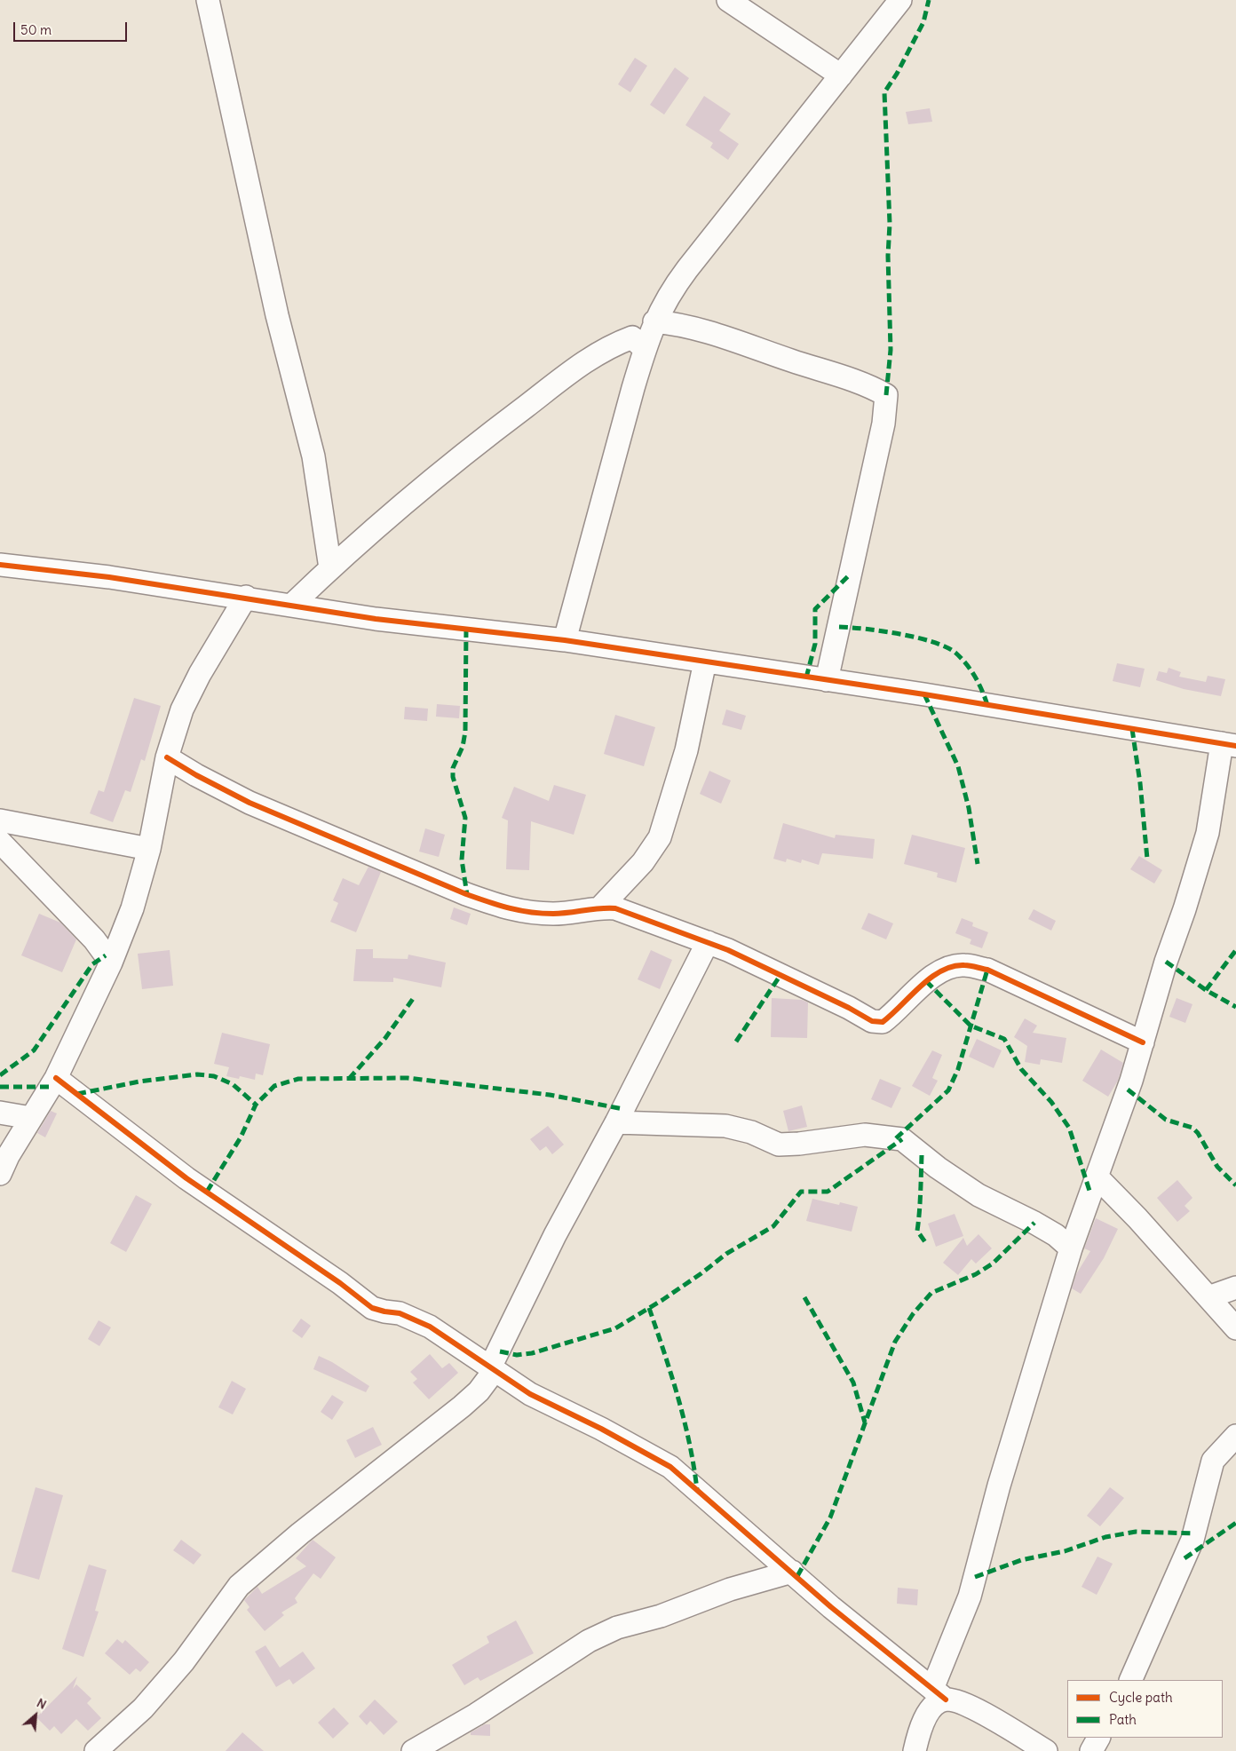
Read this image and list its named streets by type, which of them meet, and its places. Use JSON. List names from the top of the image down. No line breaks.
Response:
{"legend":["Cycle path","Path"],"scale_bar":"50 m","north":"top right"}
